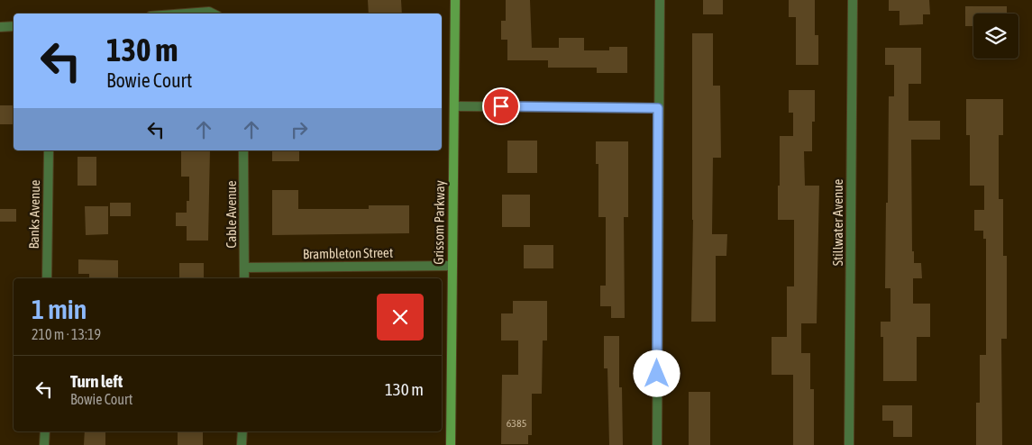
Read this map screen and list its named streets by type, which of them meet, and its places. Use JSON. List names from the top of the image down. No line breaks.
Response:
{"streets":{"main road":["Grissom Parkway"],"street":["Banks Avenue","Cable Avenue","Stillwater Avenue","Brambleton Street"]},"crossings":[["Cable Avenue","Brambleton Street"],["Grissom Parkway","Brambleton Street"]],"house_numbers":["6385"],"page":{"turn":["130 m","Bowie Court"],"heading":["1 min","210 m · 13:19"],"list":[{"name":"Turn left","note":"Bowie Court","value":"130 m"}]}}
